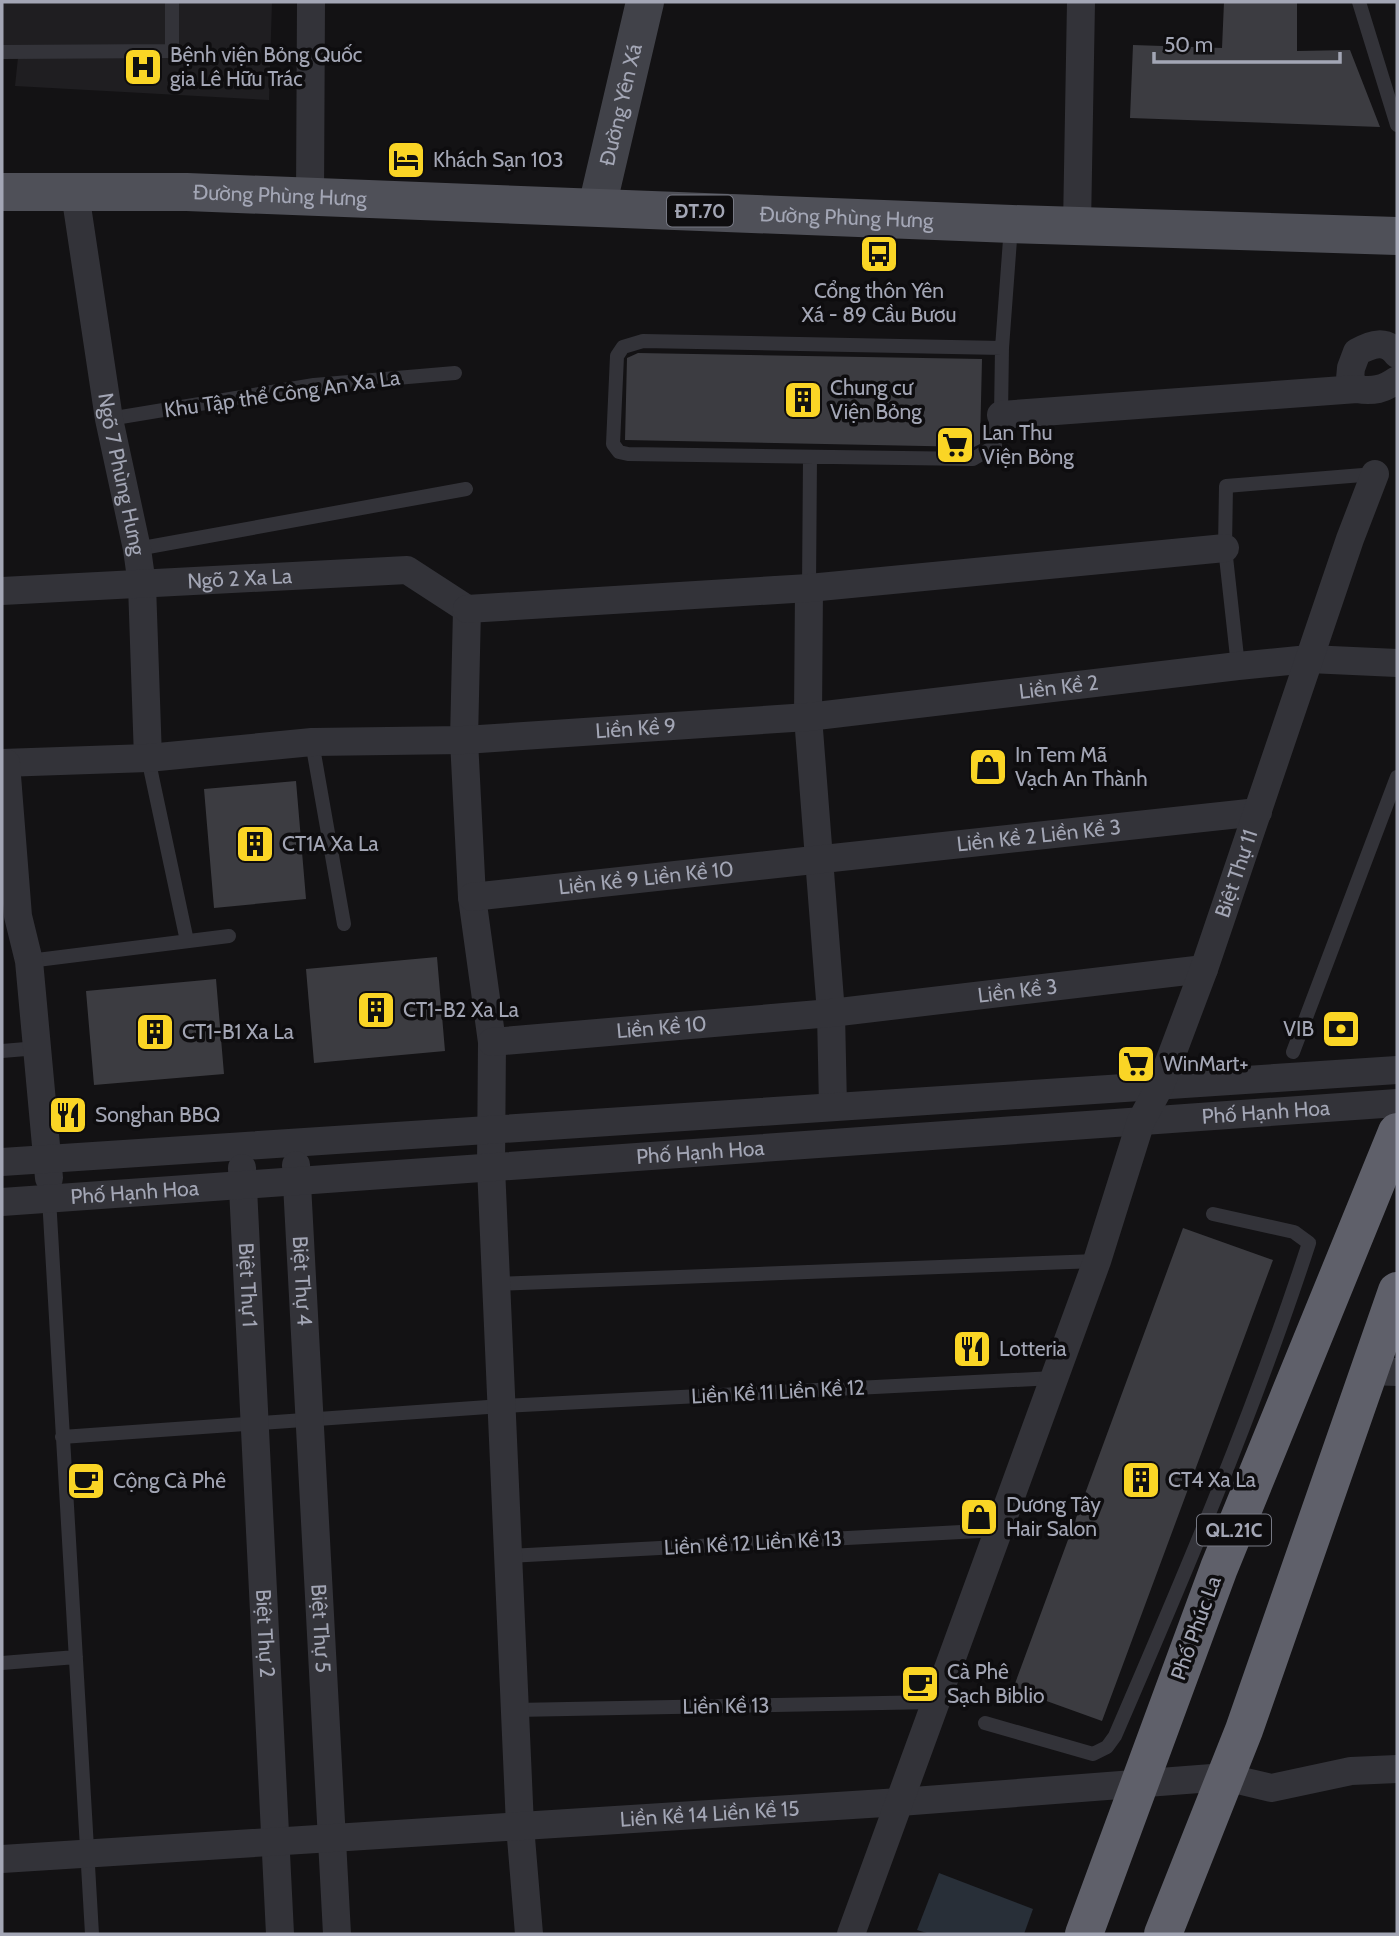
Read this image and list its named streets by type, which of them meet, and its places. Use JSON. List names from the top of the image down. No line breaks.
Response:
{"streets":{"highway":["QL.21C","Phố Phúc La"],"main road":["Đường Phùng Hưng","ĐT.70"],"street":["Đường Yên Xá","Ngõ 7 Phùng Hưng","Ngõ 2 Xa La","Liền Kề 2","Liền Kề 9","Liền Kề 2 Liền Kề 3","Biệt Thự 11","Liền Kề 9 Liền Kề 10","Liền Kề 3","Liền Kề 10","Phố Hạnh Hoa","Biệt Thự 4","Biệt Thự 1","Biệt Thự 5","Biệt Thự 2","Liền Kề 14 Liền Kề 15"],"lane":["Khu Tập thể Công An Xa La","Liền Kề 11 Liền Kề 12","Liền Kề 12 Liền Kề 13","Liền Kề 13"]},"crossings":[["Đường Yên Xá","Đường Phùng Hưng"],["Đường Phùng Hưng","Ngõ 7 Phùng Hưng"],["Khu Tập thể Công An Xa La","Ngõ 7 Phùng Hưng"],["Ngõ 7 Phùng Hưng","Ngõ 2 Xa La"],["Ngõ 7 Phùng Hưng","Liền Kề 9"],["Liền Kề 2","Liền Kề 9"],["Liền Kề 2","Biệt Thự 11"],["Liền Kề 2 Liền Kề 3","Biệt Thự 11"],["Liền Kề 2 Liền Kề 3","Liền Kề 9 Liền Kề 10"],["Biệt Thự 11","Liền Kề 3"],["Biệt Thự 11","Phố Hạnh Hoa"],["Biệt Thự 11","Liền Kề 11 Liền Kề 12"],["Biệt Thự 11","Liền Kề 12 Liền Kề 13"],["Biệt Thự 11","Liền Kề 13"],["Biệt Thự 11","Liền Kề 14 Liền Kề 15"],["Liền Kề 3","Liền Kề 10"],["Phố Hạnh Hoa","Biệt Thự 4"],["Phố Hạnh Hoa","Biệt Thự 1"],["Biệt Thự 4","Liền Kề 11 Liền Kề 12"],["Biệt Thự 4","Biệt Thự 5"],["Biệt Thự 1","Liền Kề 11 Liền Kề 12"],["Biệt Thự 1","Biệt Thự 2"],["Liền Kề 11 Liền Kề 12","Biệt Thự 5"],["Liền Kề 11 Liền Kề 12","Biệt Thự 2"],["Biệt Thự 5","Liền Kề 14 Liền Kề 15"],["Phố Phúc La","Liền Kề 14 Liền Kề 15"],["Biệt Thự 2","Liền Kề 14 Liền Kề 15"]],"places":{"hospital":["Bệnh viện Bỏng Quốc gia Lê Hữu Trác"],"hotel":["Khách Sạn 103"],"bus stop":["Cổng thôn Yên Xá - 89 Cầu Bươu"],"building":["Chung cư Viện Bỏng","CT1A Xa La","CT1-B2 Xa La","CT1-B1 Xa La","CT4 Xa La"],"supermarket":["Lan Thu Viện Bỏng","WinMart+"],"shop":["In Tem Mã Vạch An Thành","Dương Tây Hair Salon"],"bank":["VIB"],"restaurant":["Songhan BBQ","Lotteria"],"cafe":["Cộng Cà Phê","Cà Phê Sạch Biblio"]},"scale_bar":"50 m"}
